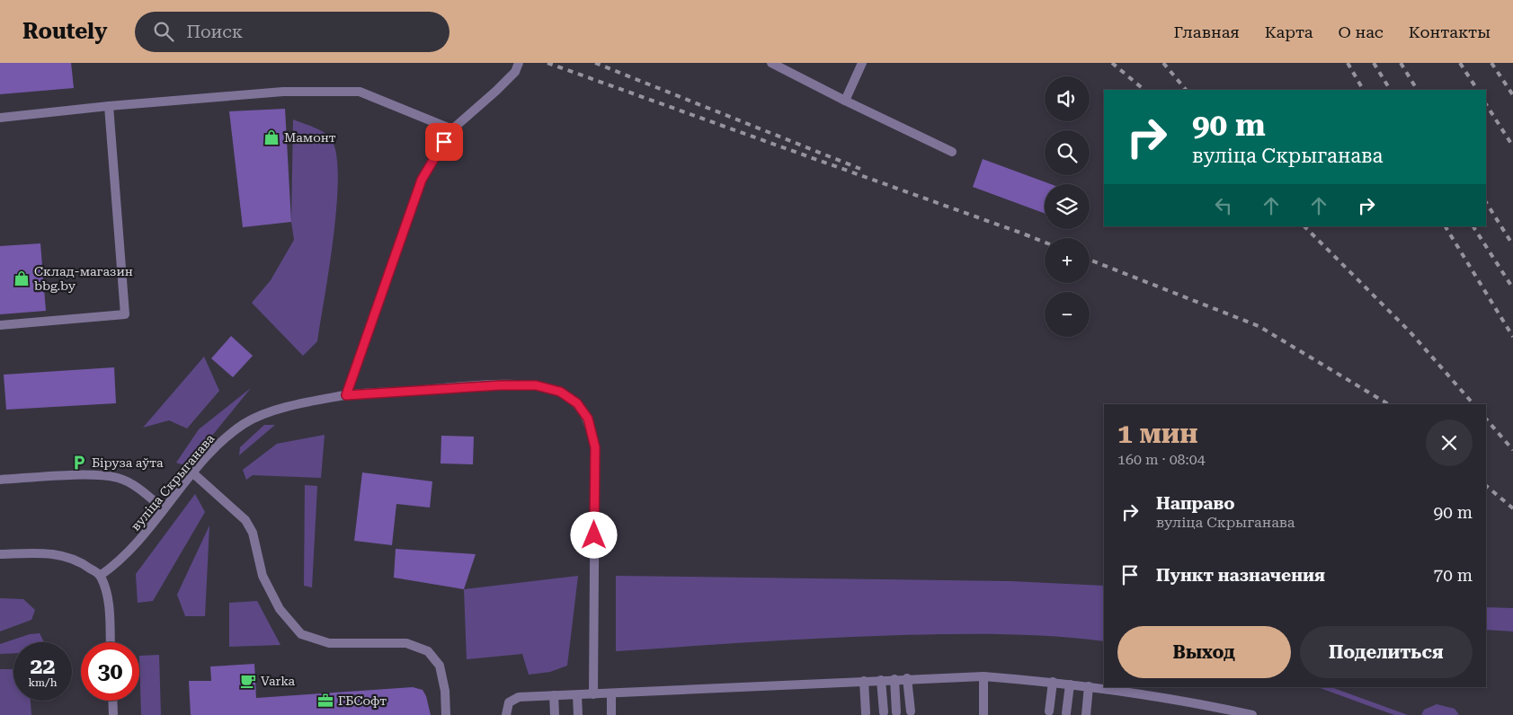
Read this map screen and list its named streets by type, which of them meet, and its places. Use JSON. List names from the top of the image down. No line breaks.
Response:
{"streets":{"street":["вуліца Скрыганава"]},"places":{"shop":["Мамонт","Склад-магазин bbg.by"],"parking":["Біруза аўта"],"cafe":["Varka"],"office":["ГБСофт"]},"page":{"header":"Routely","search":"Поиск","nav":["Главная","Карта","О нас","Контакты"],"map_buttons":["+","−"],"turn":["90 m","вуліца Скрыганава"],"heading":["1 мин","160 m · 08:04"],"list":[{"name":"Направо","note":"вуліца Скрыганава","value":"90 m"},{"name":"Пункт назначения","value":"70 m"}],"buttons":["Выход","Поделиться"],"speed":"22 km/h","limit":"30"}}
